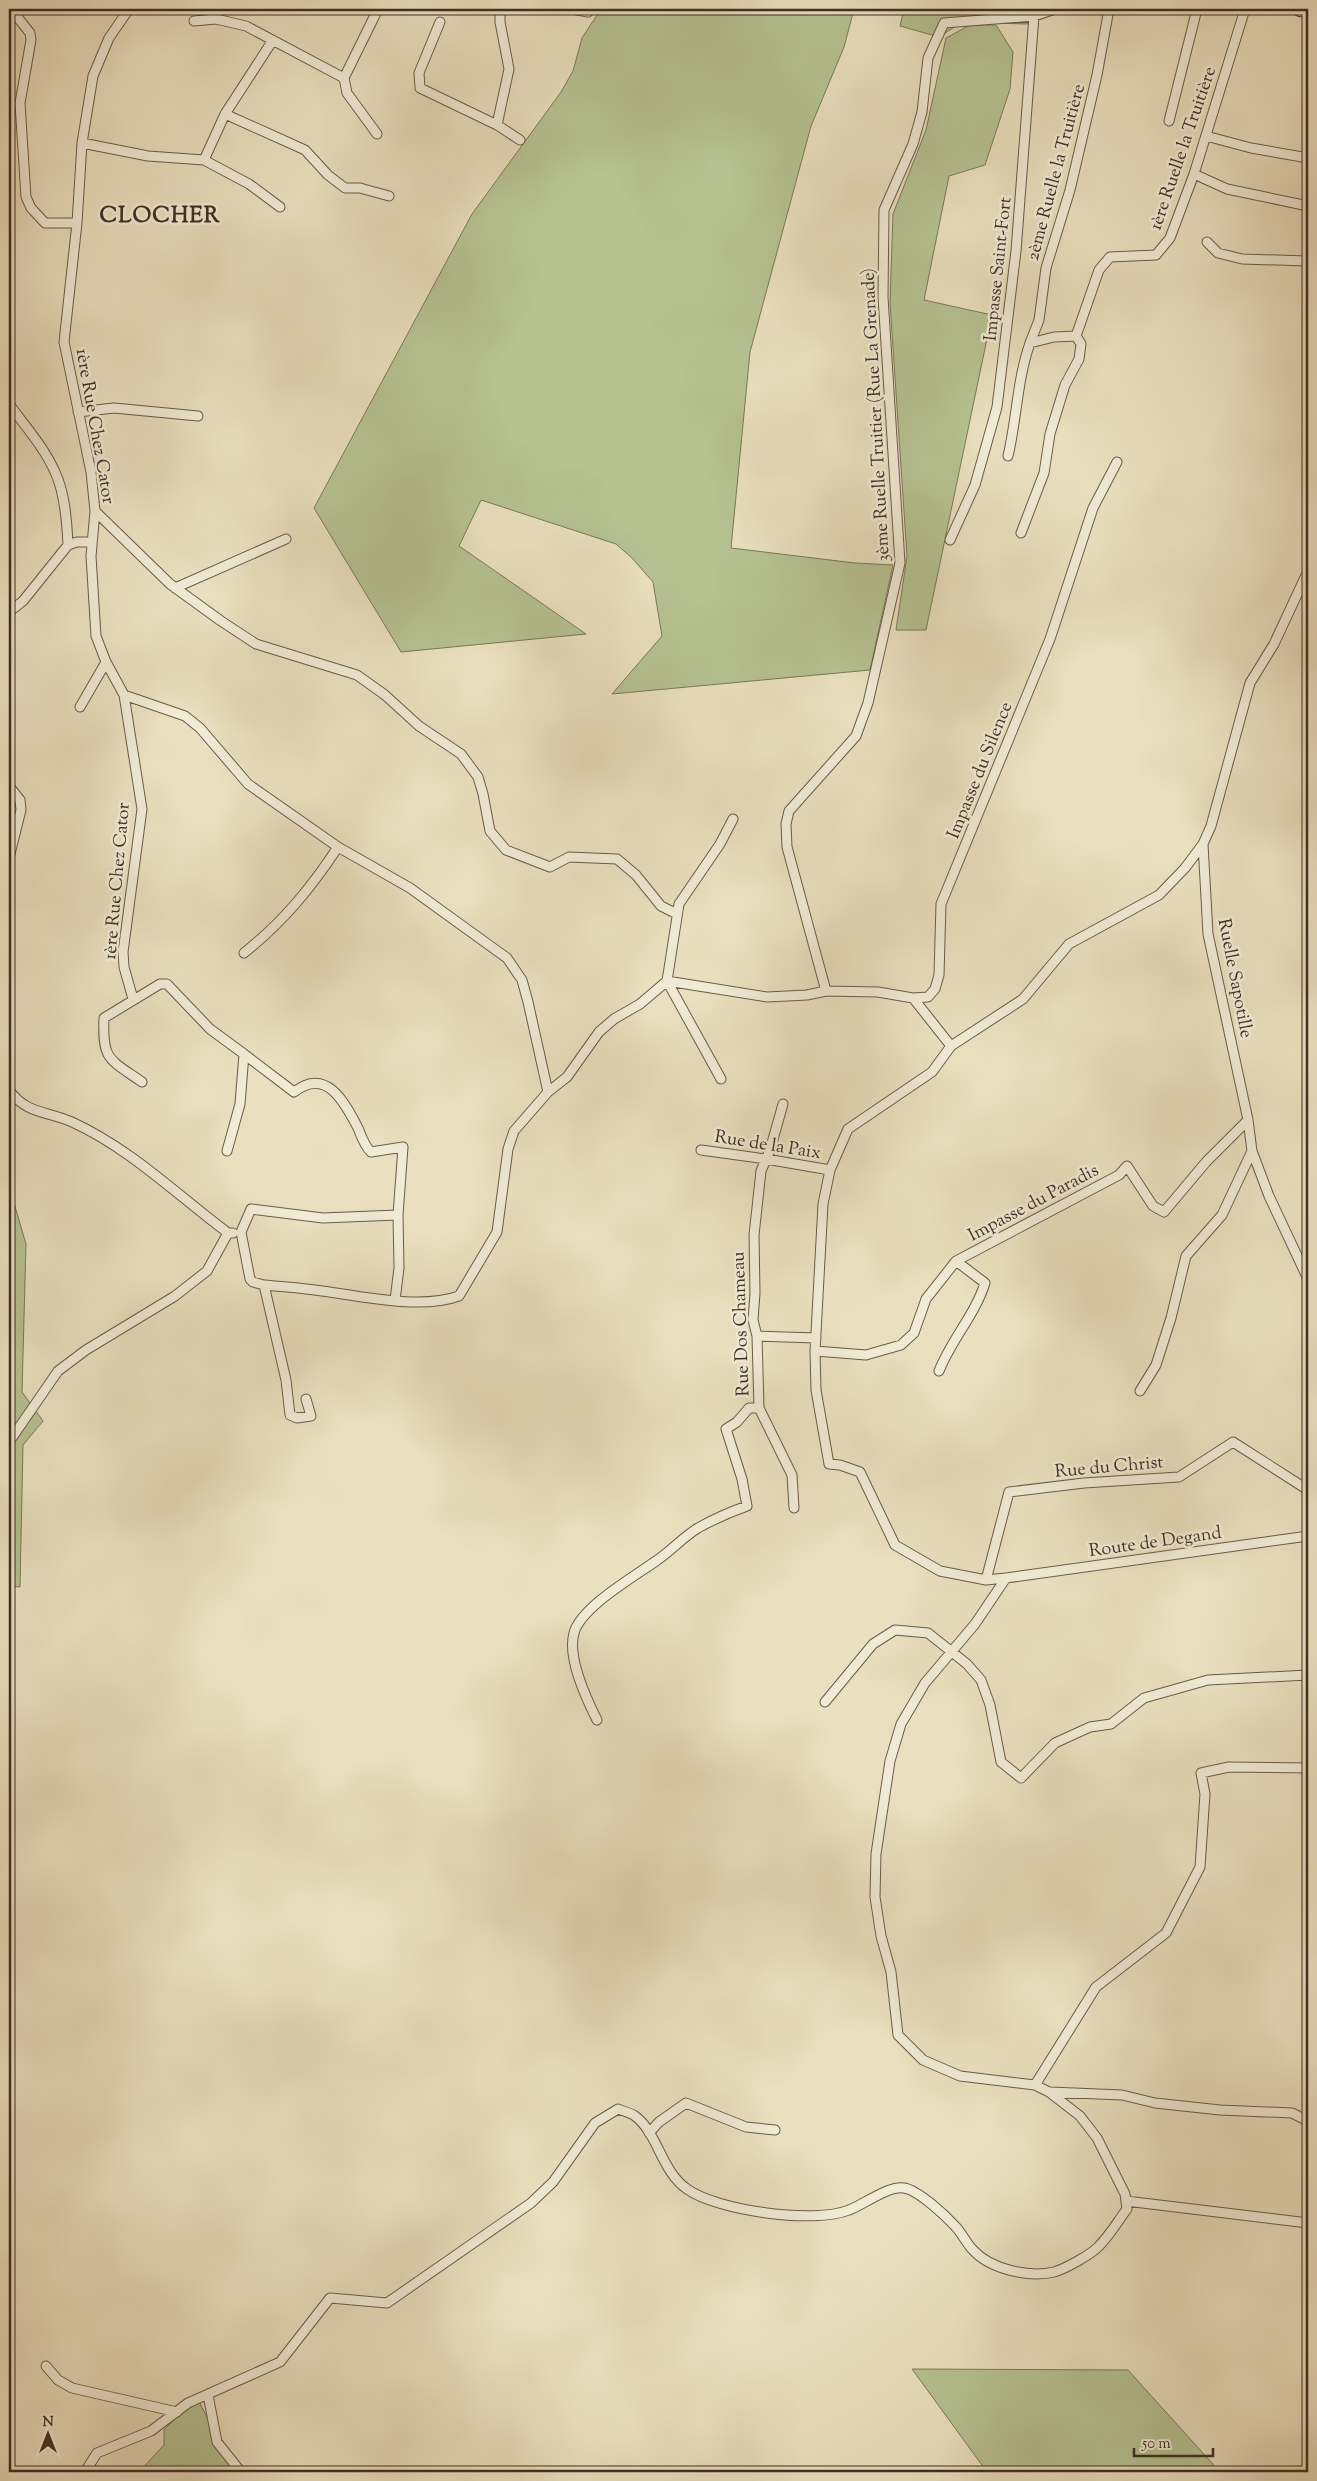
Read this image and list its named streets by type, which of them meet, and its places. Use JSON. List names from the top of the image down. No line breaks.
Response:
{"streets":{"street":["1ère Ruelle la Truitière","2ème Ruelle la Truitière","Impasse Saint-Fort","3ème Ruelle Truitier (Rue La Grenade)","1ère Rue Chez Cator","Impasse du Silence","Ruelle Sapotille","Rue de la Paix","Impasse du Paradis","Rue Dos Chameau","Rue du Christ","Route de Degand"]},"crossings":[["Impasse Saint-Fort","3ème Ruelle Truitier (Rue La Grenade)"],["3ème Ruelle Truitier (Rue La Grenade)","Impasse du Silence"],["Ruelle Sapotille","Impasse du Paradis"],["Rue de la Paix","Rue Dos Chameau"],["Impasse du Paradis","Route de Degand"],["Rue du Christ","Route de Degand"]],"districts":["CLOCHER"],"scale_bar":"50 m","north":"top"}
